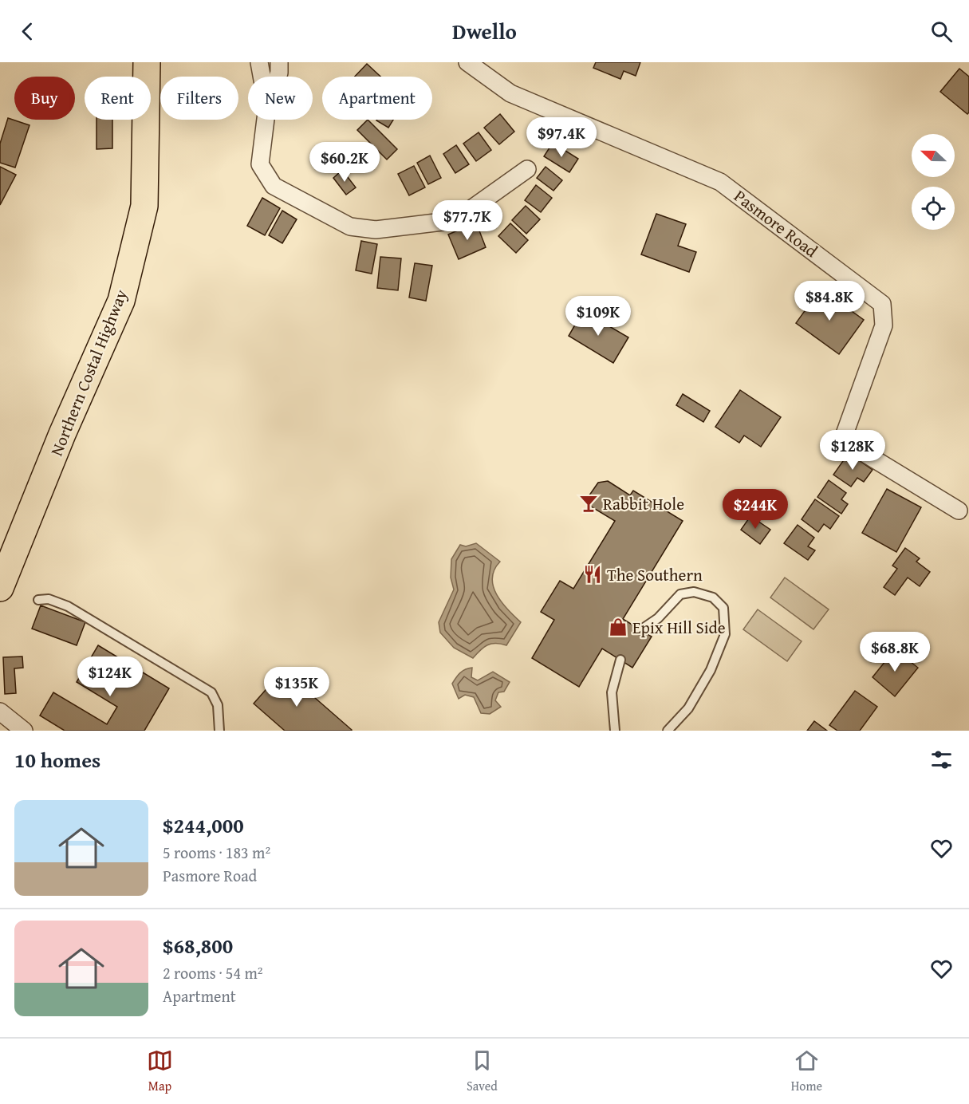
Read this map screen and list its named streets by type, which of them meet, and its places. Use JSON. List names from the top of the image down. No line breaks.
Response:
{"streets":{"main road":["Northern Costal Highway"],"street":["Pasmore Road"]},"places":{"bar":["Rabbit Hole"],"restaurant":["The Southern"],"shop":["Epix Hill Side"]},"north":"left","page":{"header":"Dwello","chip":["Buy","Rent","Filters","New","Apartment"],"price":["$97.4K","$60.2K","$77.7K","$84.8K","$109K","$128K","$244K","$68.8K","$124K","$135K"],"heading":"10 homes","list":[{"name":"$244,000","note":"5 rooms · 183 m² · Pasmore Road"},{"name":"$68,800","note":"2 rooms · 54 m² · Apartment"}],"tabs":["Map","Saved","Home"]}}
